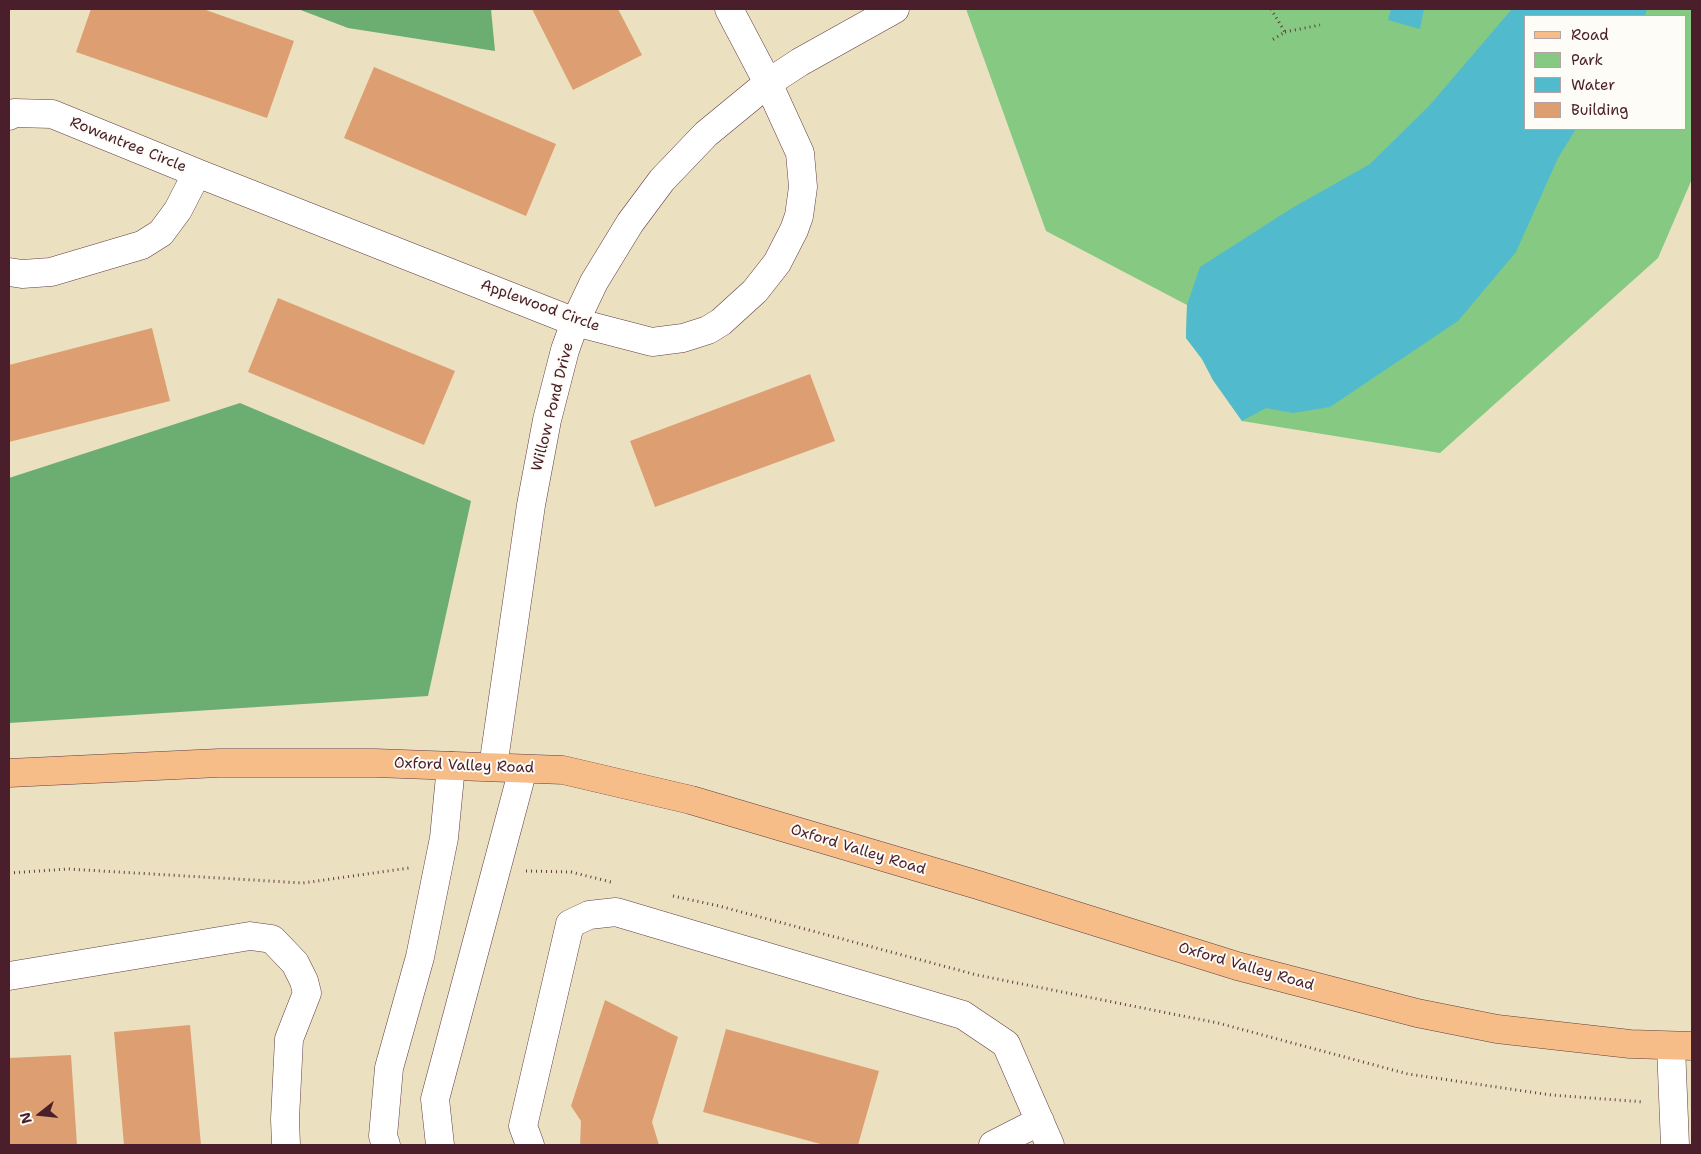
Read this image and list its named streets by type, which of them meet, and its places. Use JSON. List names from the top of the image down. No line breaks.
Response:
{"streets":{"main road":["Oxford Valley Road"],"street":["Rowantree Circle","Applewood Circle","Willow Pond Drive"]},"crossings":[["Rowantree Circle","Applewood Circle"],["Applewood Circle","Willow Pond Drive"],["Willow Pond Drive","Oxford Valley Road"]],"legend":["Road","Park","Water","Building"],"north":"left"}
